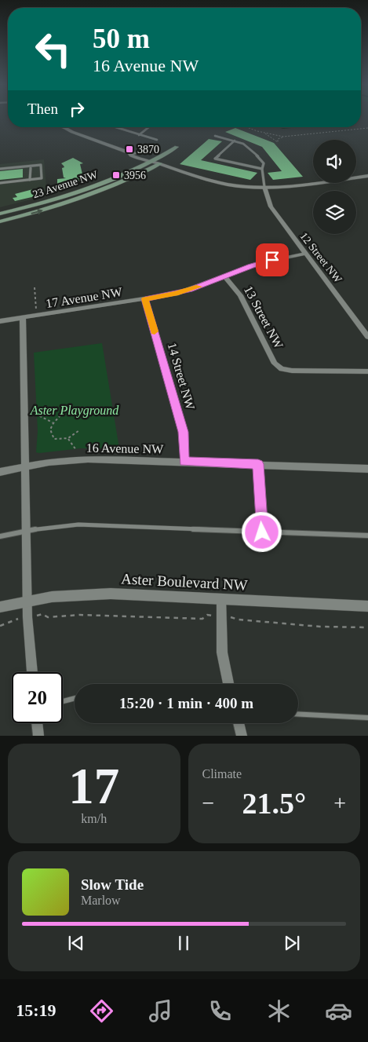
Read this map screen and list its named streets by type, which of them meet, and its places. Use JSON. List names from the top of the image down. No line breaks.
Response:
{"streets":{"main road":["23 Avenue NW"],"street":["12 Street NW","17 Avenue NW","13 Street NW","14 Street NW","16 Avenue NW","Aster Boulevard NW"]},"crossings":[["12 Street NW","17 Avenue NW"],["17 Avenue NW","13 Street NW"],["17 Avenue NW","14 Street NW"],["14 Street NW","16 Avenue NW"]],"parks":["Aster Playground"],"places":{"transit":["3870","3956"]},"page":{"turn":["50 m","16 Avenue NW"],"then":"Then","limit":"20","trip":"15:20 · 1 min · 400 m","tile":[["17","km/h"],"Climate"],"heat":["−","21.5°","+"],"song":["Slow Tide","Marlow"],"tabs":"15:19"}}
